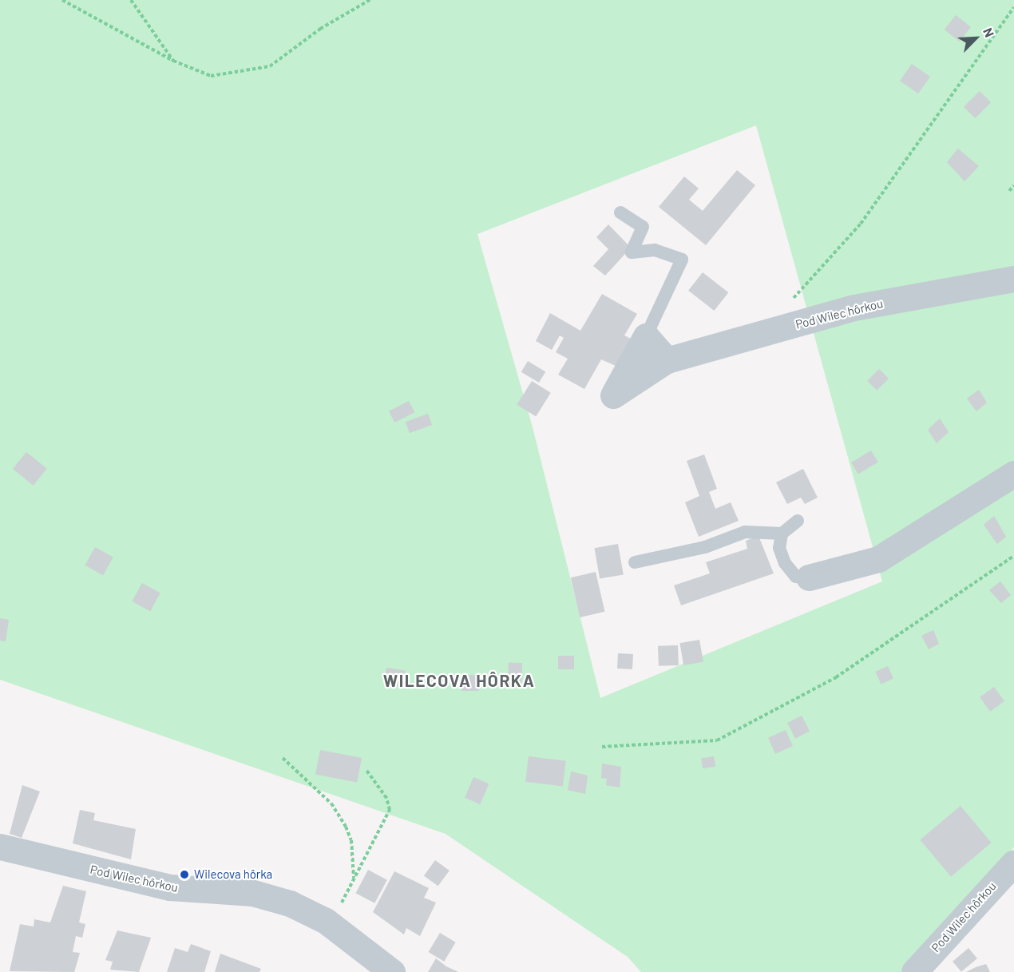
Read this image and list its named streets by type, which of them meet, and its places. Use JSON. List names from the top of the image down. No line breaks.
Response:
{"streets":{"street":["Pod Wilec hôrkou"]},"districts":["WILECOVA HÔRKA"],"places":["Wilecova hôrka"],"north":"top right"}
